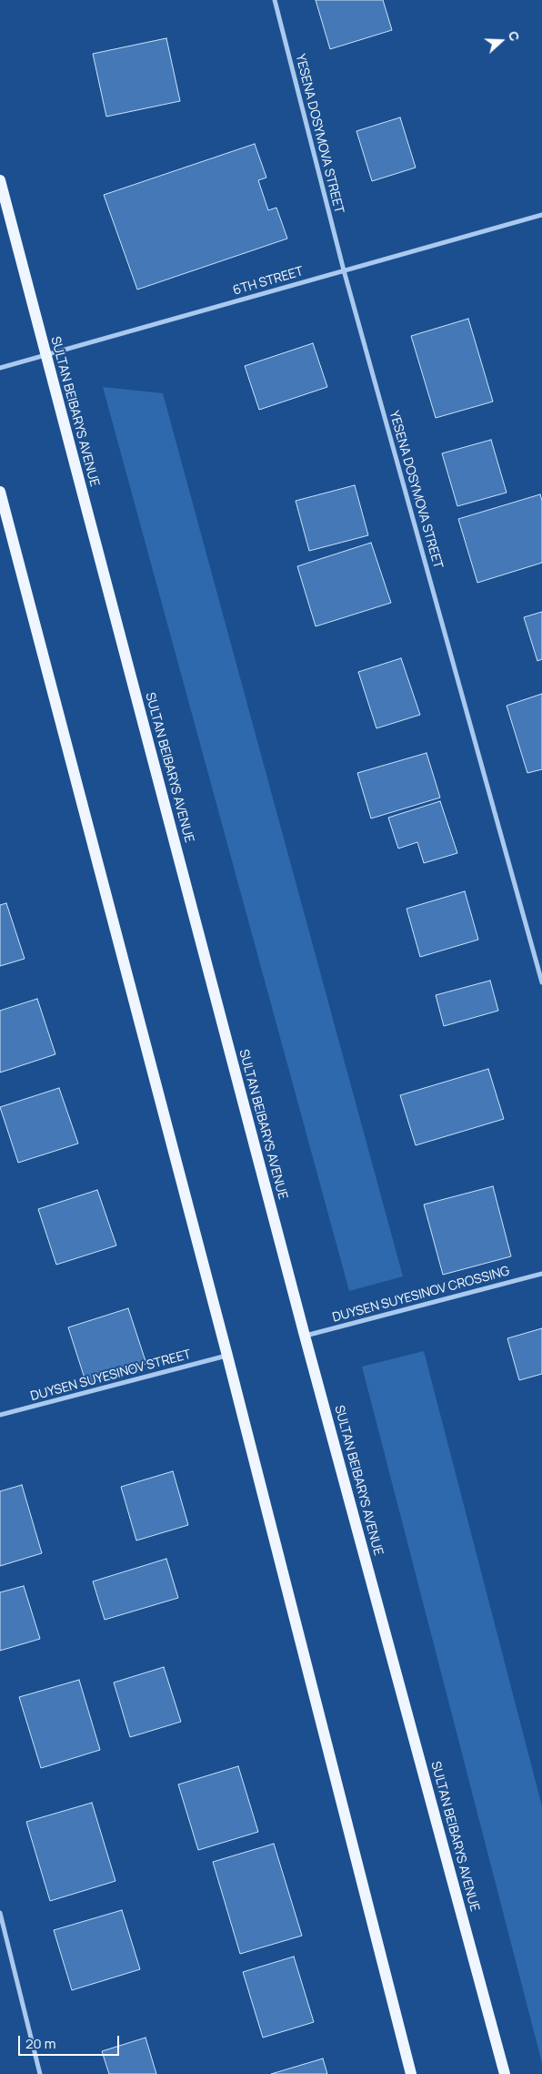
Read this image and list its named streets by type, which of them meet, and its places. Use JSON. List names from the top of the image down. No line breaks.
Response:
{"streets":{"main road":["SULTAN BEIBARYS AVENUE"],"street":["YESENA DOSYMOVA STREET","6TH STREET","DUYSEN SUYESINOV CROSSING","DUYSEN SUYESINOV STREET"]},"crossings":[["YESENA DOSYMOVA STREET","6TH STREET"],["6TH STREET","SULTAN BEIBARYS AVENUE"],["SULTAN BEIBARYS AVENUE","DUYSEN SUYESINOV CROSSING"]],"scale_bar":"20 m","north":"right"}
